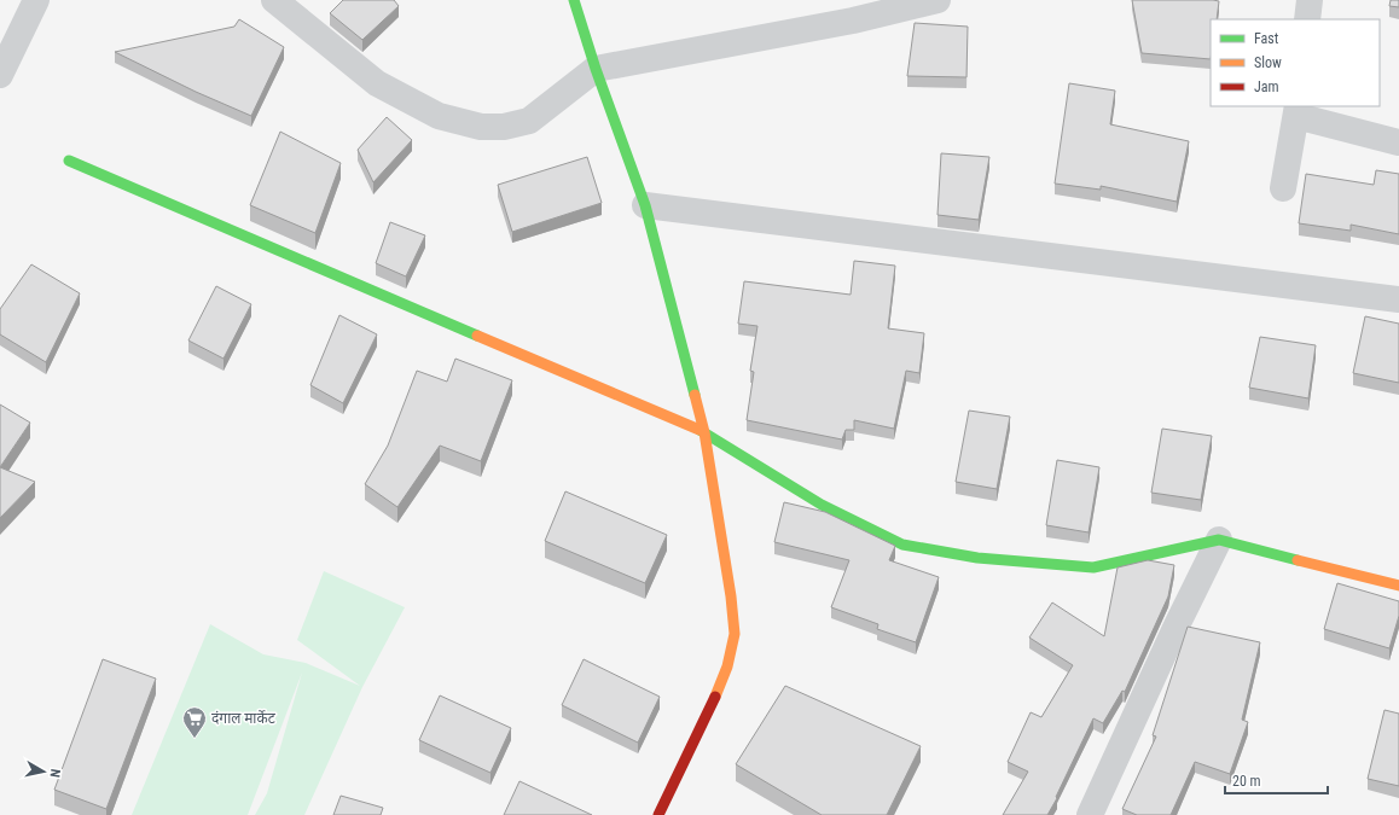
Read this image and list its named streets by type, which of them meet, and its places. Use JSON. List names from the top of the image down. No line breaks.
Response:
{"places":{"supermarket":["दंगाल मार्केट"]},"legend":["Fast","Slow","Jam"],"scale_bar":"20 m","north":"right"}
